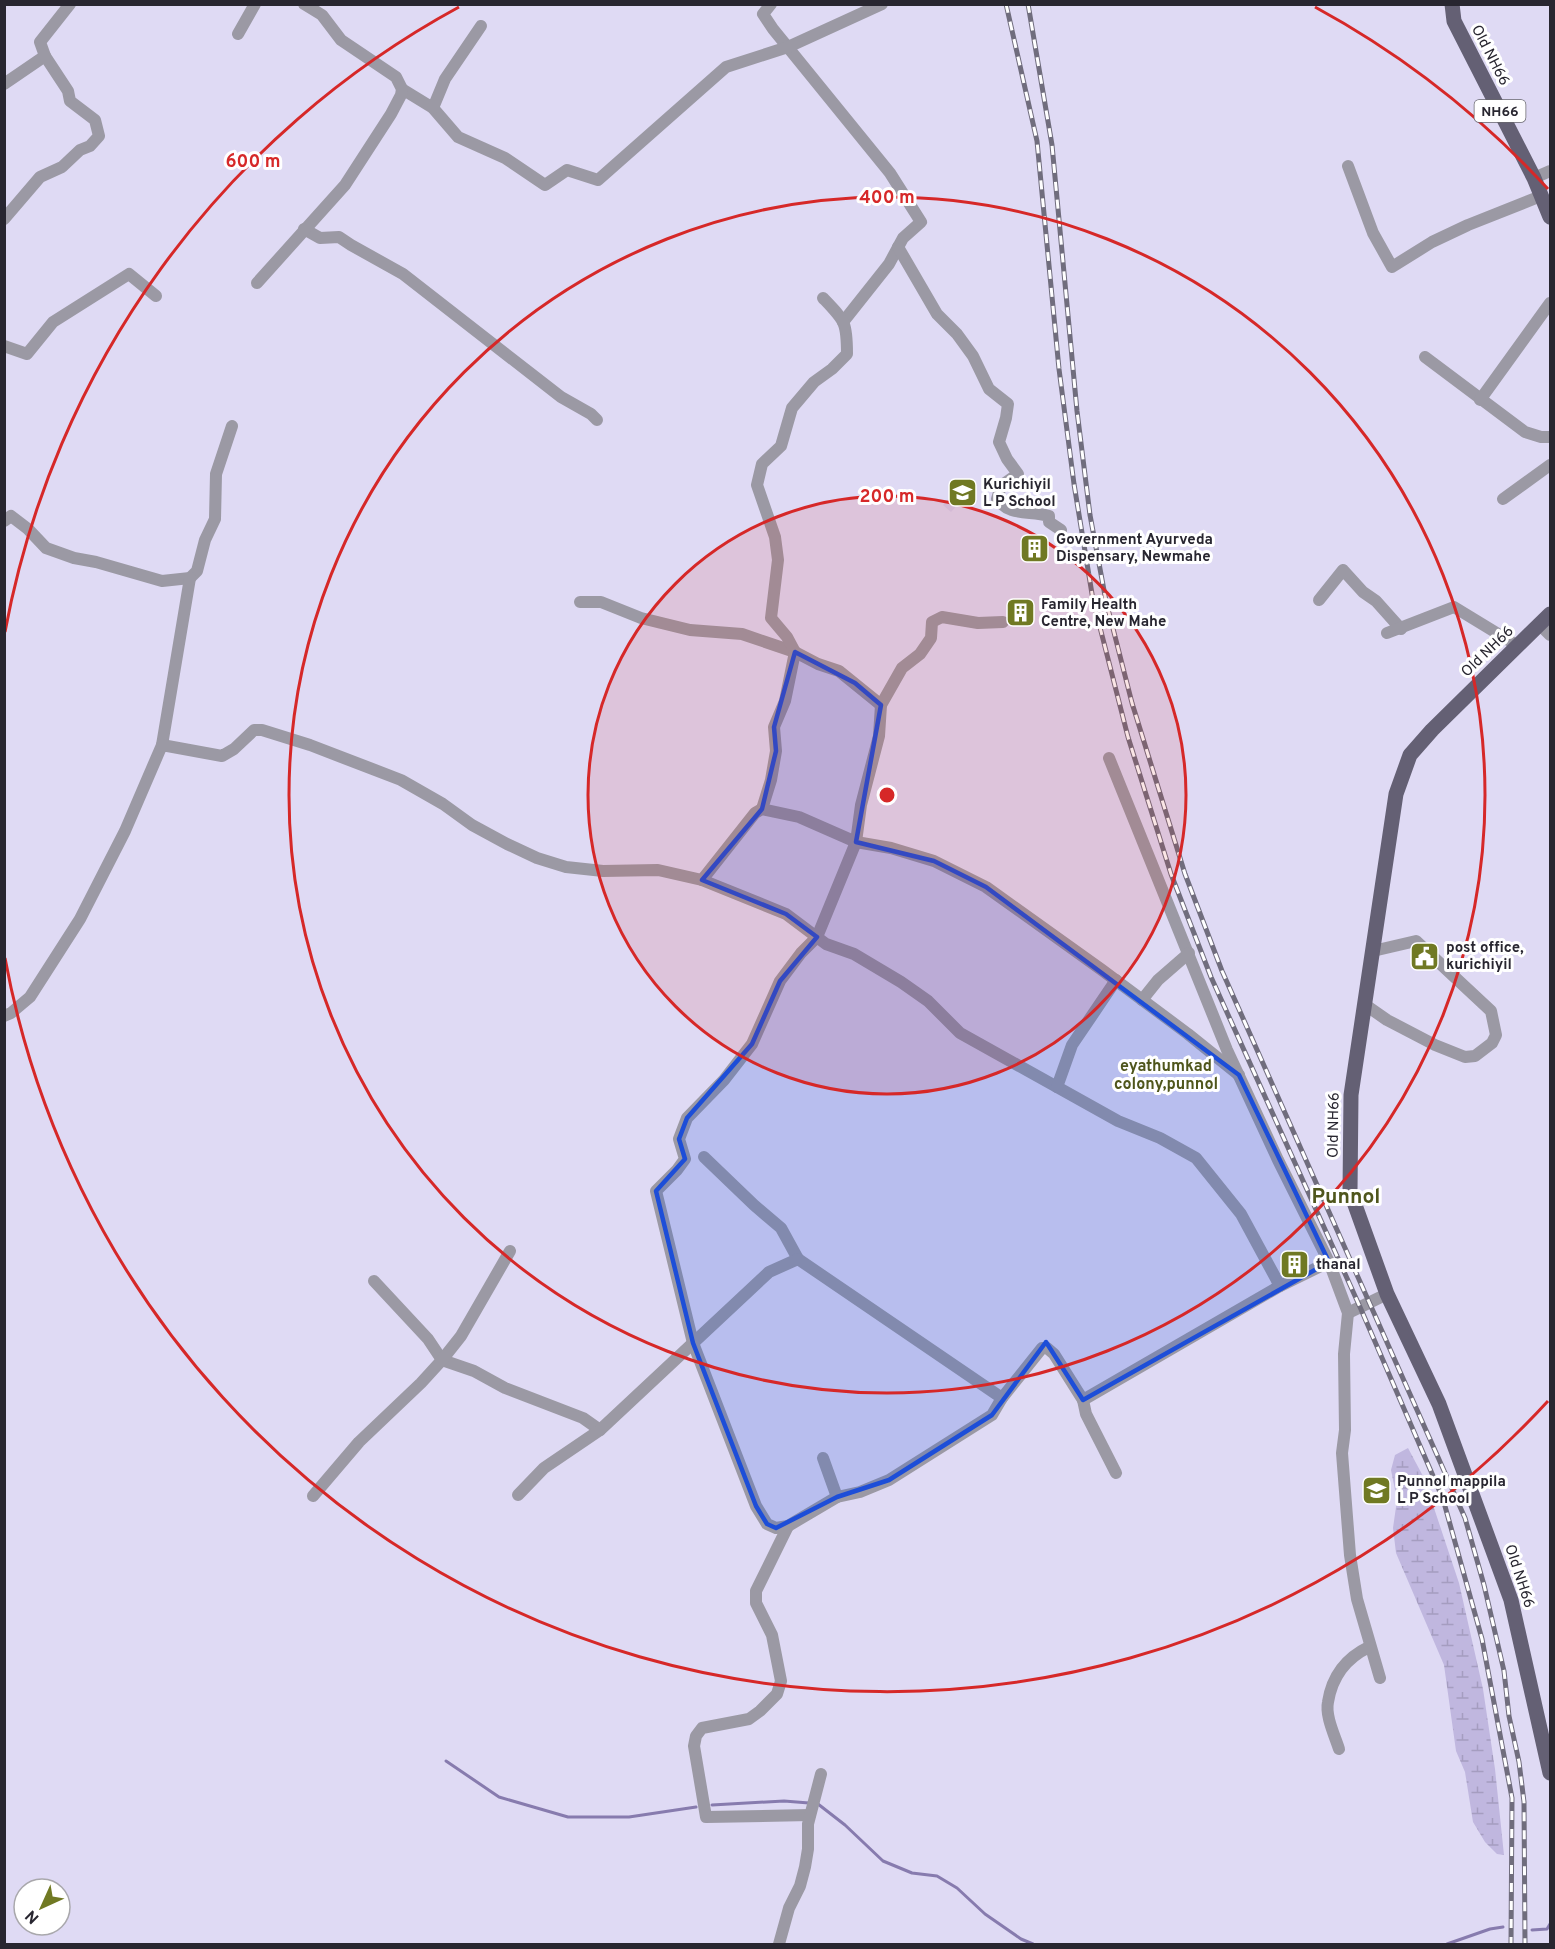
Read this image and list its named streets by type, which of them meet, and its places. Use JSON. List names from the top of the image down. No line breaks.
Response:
{"streets":{"main road":["Old NH66","NH66"]},"districts":["eyathumkad colony,punnol","Punnol"],"places":{"school or university":["Kurichiyil L P School","Punnol mappila L P School"],"building":["Government Ayurveda Dispensary, Newmahe","Family Health Centre, New Mahe","thanal"],"public building":["post office, kurichiyil"]},"north":"bottom left","rings":["600 m","400 m","200 m"]}
